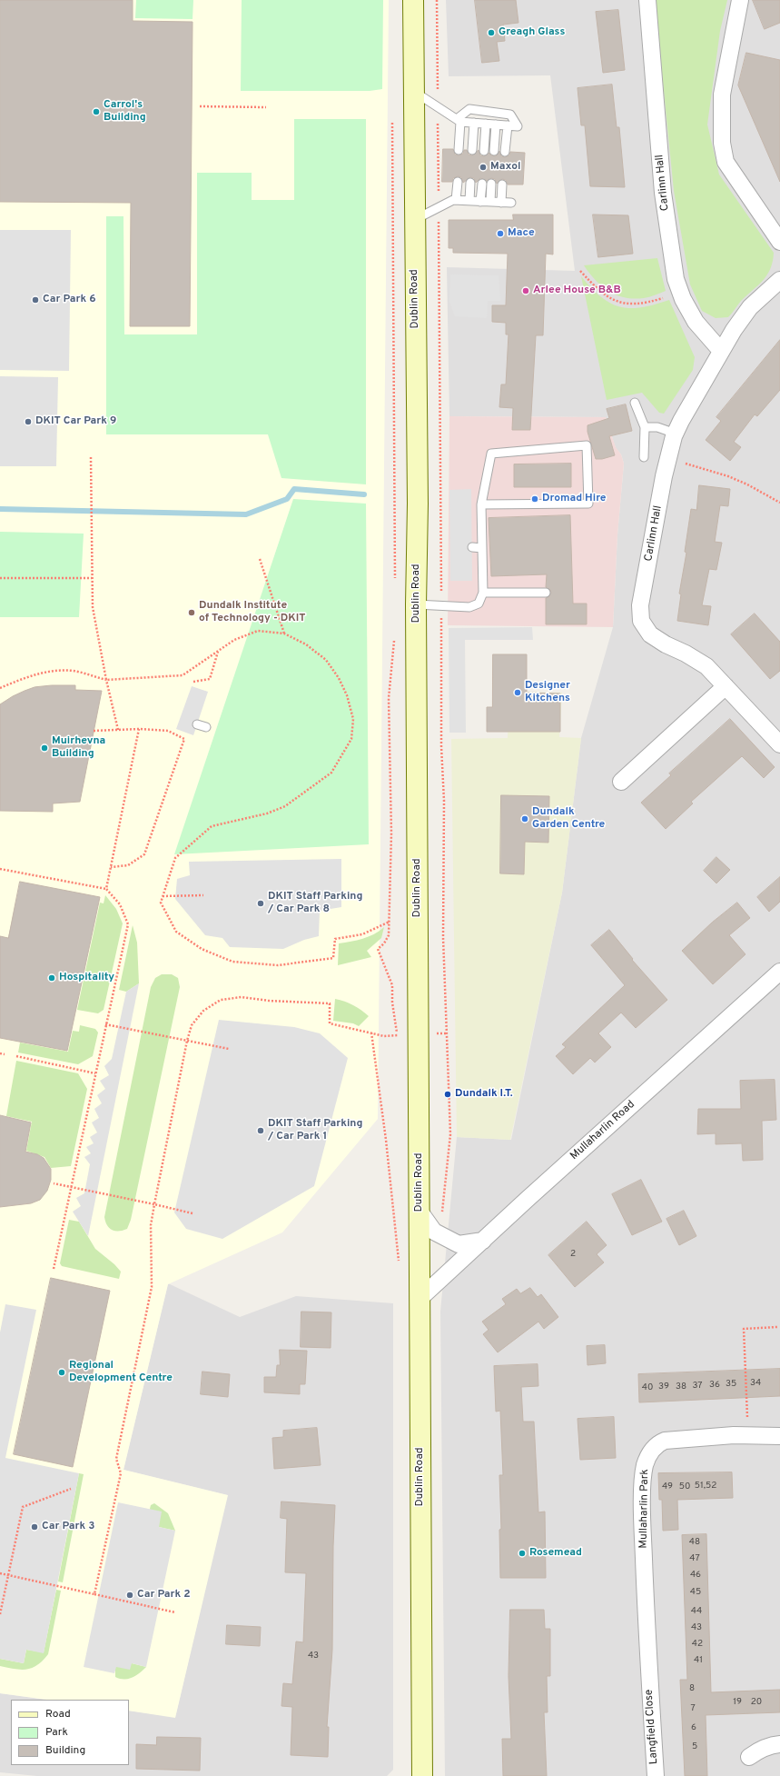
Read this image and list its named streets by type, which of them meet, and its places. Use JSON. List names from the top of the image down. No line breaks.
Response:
{"streets":{"main road":["Dublin Road"],"street":["Carlinn Hall","Mullaharlin Road","Mullaharlin Park","Langfield Close"]},"crossings":[["Dublin Road","Mullaharlin Road"],["Mullaharlin Park","Langfield Close"]],"places":["Greagh Glass","Carrol's Building","Maxol","Mace","Arlee House B&B","Car Park 6","DKIT Car Park 9","Dromad Hire","Dundalk Institute of Technology - DKIT","Designer Kitchens","Muirhevna Building","Dundalk Garden Centre","DKIT Staff Parking / Car Park 8","Hospitality","Dundalk I.T.","DKIT Staff Parking / Car Park 1","Regional Development Centre","Car Park 3","Rosemead","Car Park 2"],"house_numbers":["2","34","35","36","37","39","38","40","51,52","49","50","48","47","46","45","44","43","42","43","41","8","19","20","7","6","5"],"legend":["Road","Park","Building"]}
